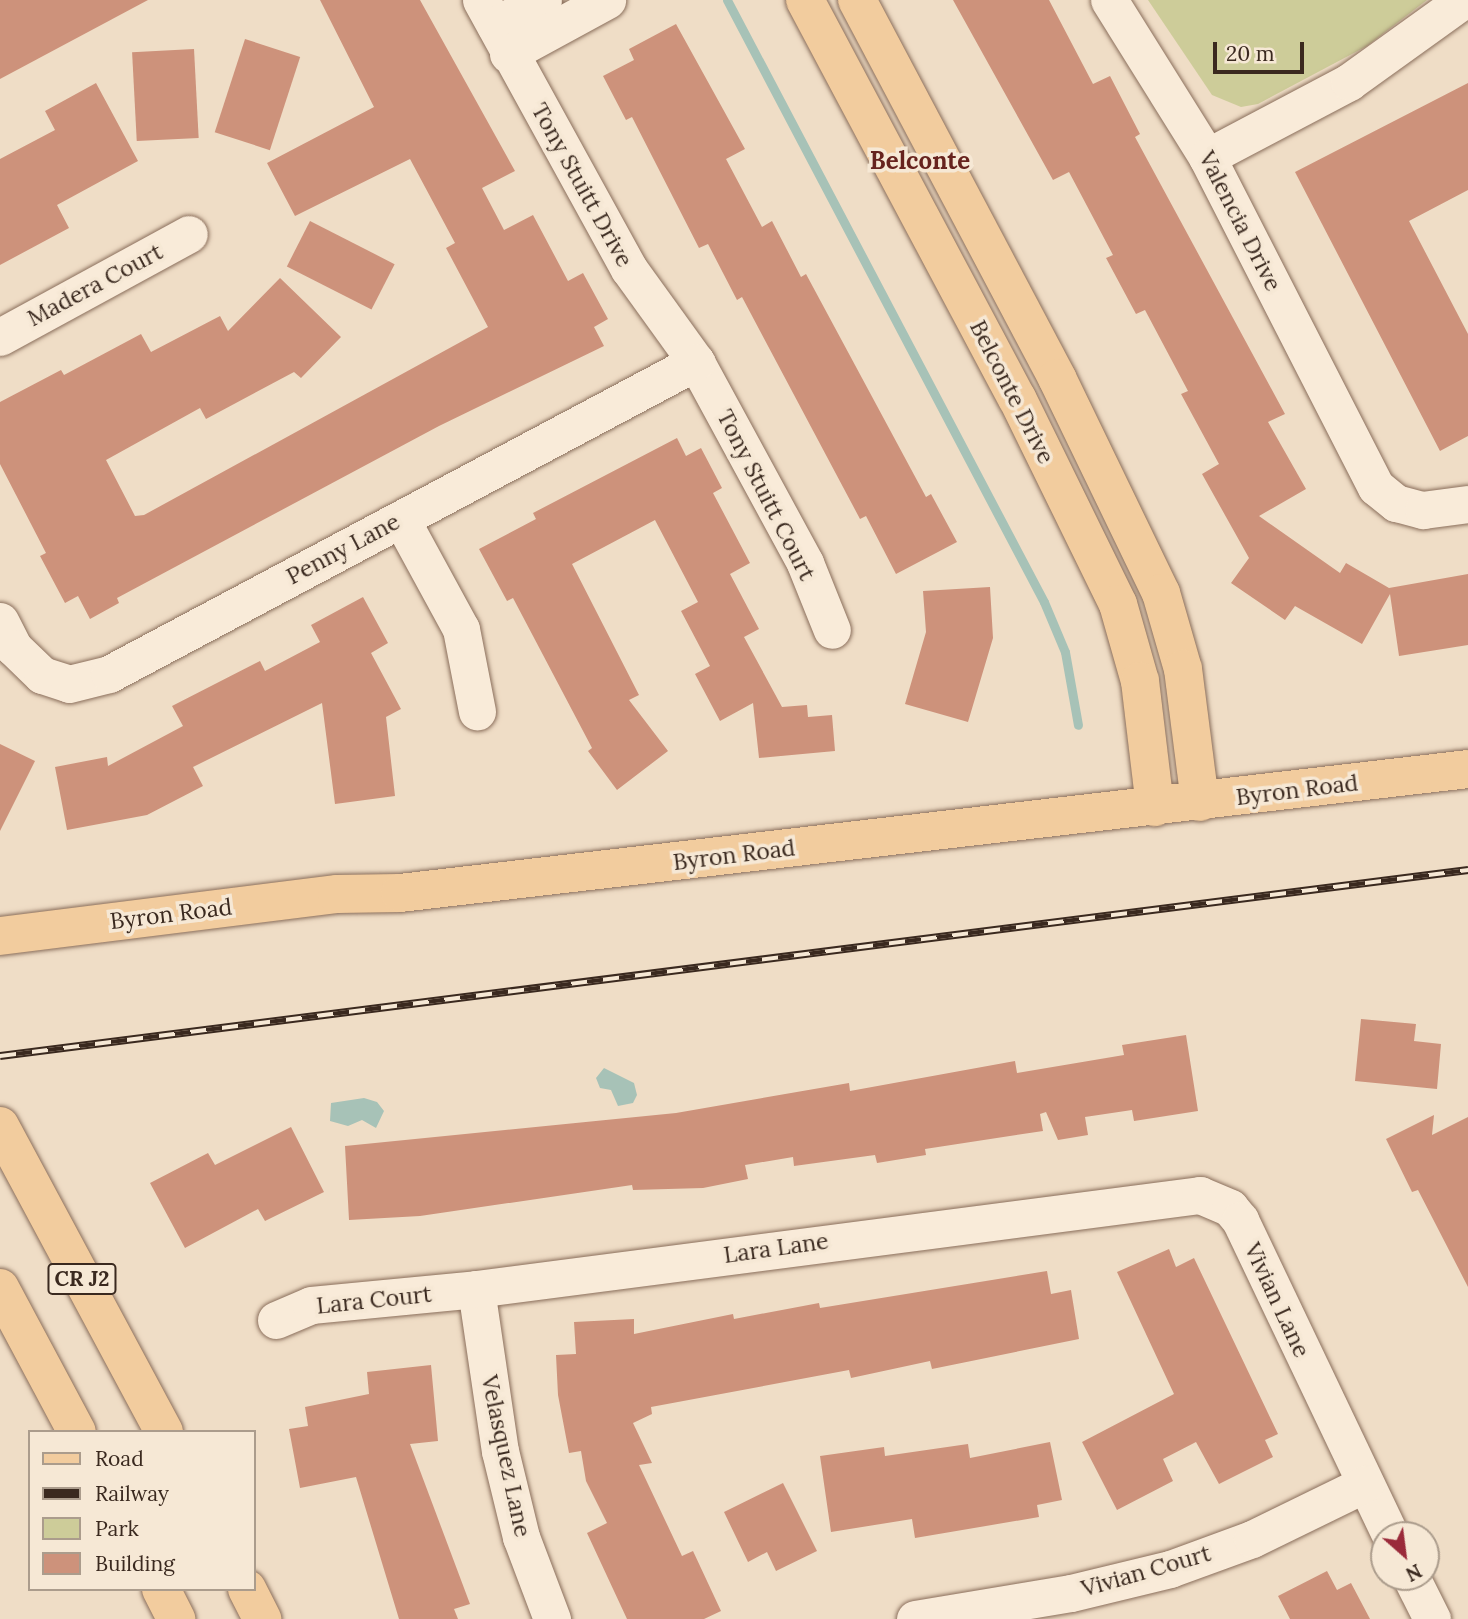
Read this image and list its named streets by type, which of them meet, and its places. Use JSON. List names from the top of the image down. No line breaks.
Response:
{"streets":{"main road":["Belconte Drive","Byron Road","CR J2"],"street":["Tony Stuitt Drive","Valencia Drive","Madera Court","Tony Stuitt Court","Penny Lane","Lara Lane","Lara Court","Vivian Lane","Velasquez Lane","Vivian Court"]},"crossings":[["Tony Stuitt Drive","Tony Stuitt Court"],["Tony Stuitt Drive","Penny Lane"],["Belconte Drive","Byron Road"],["Tony Stuitt Court","Penny Lane"],["Lara Lane","Lara Court"],["Lara Lane","Vivian Lane"],["Lara Lane","Velasquez Lane"],["Lara Court","Velasquez Lane"],["Vivian Lane","Vivian Court"]],"districts":["Belconte"],"legend":["Road","Railway","Park","Building"],"scale_bar":"20 m","north":"bottom right"}
